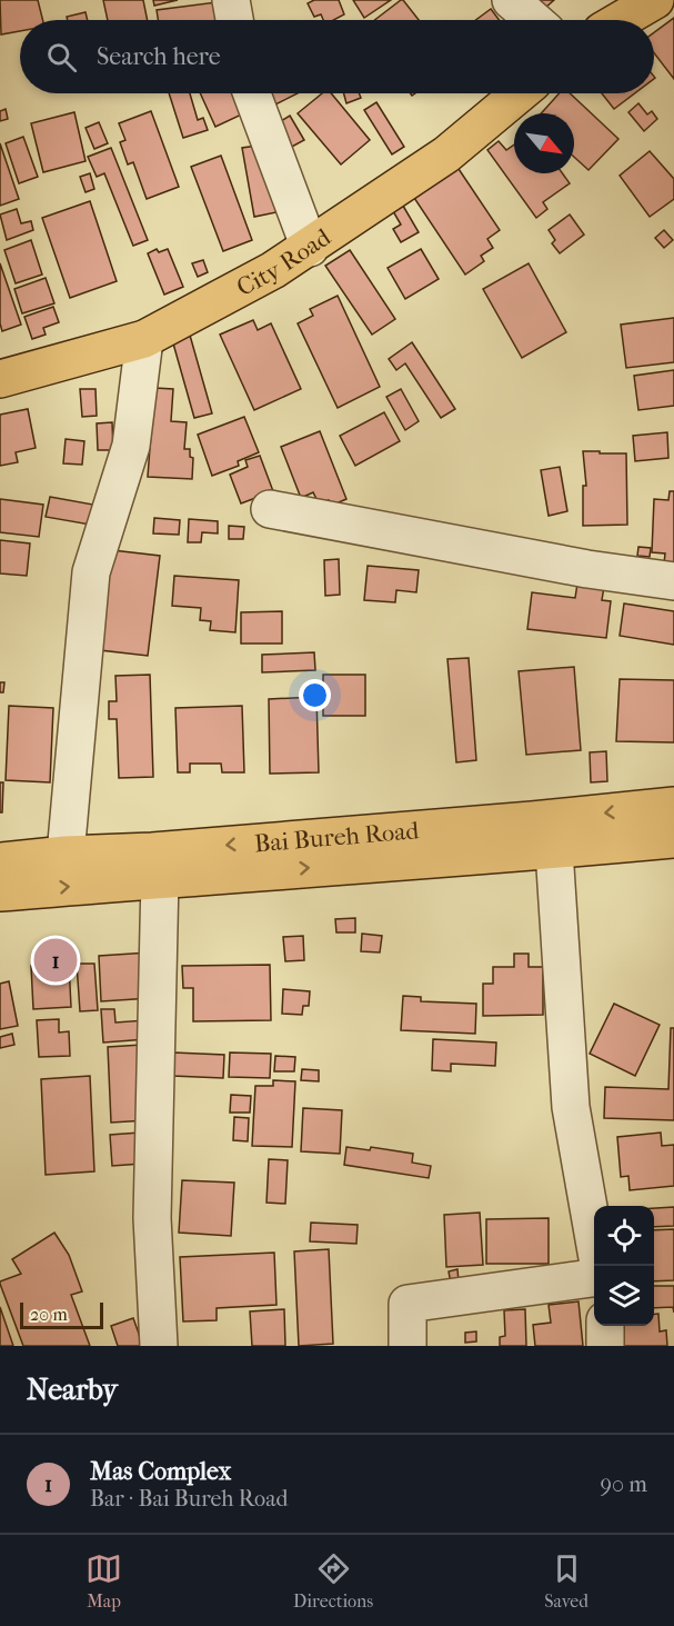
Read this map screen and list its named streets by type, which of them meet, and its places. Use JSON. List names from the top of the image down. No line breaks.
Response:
{"streets":{"main road":["City Road","Bai Bureh Road"]},"scale_bar":"20 m","north":"bottom right","page":{"search":"Search here","pins":"1","scale":"20 m","heading":"Nearby","list":[{"mark":"1","name":"Mas Complex","note":"Bar · Bai Bureh Road","value":"90 m"}],"nav":["Map","Directions","Saved"]}}
